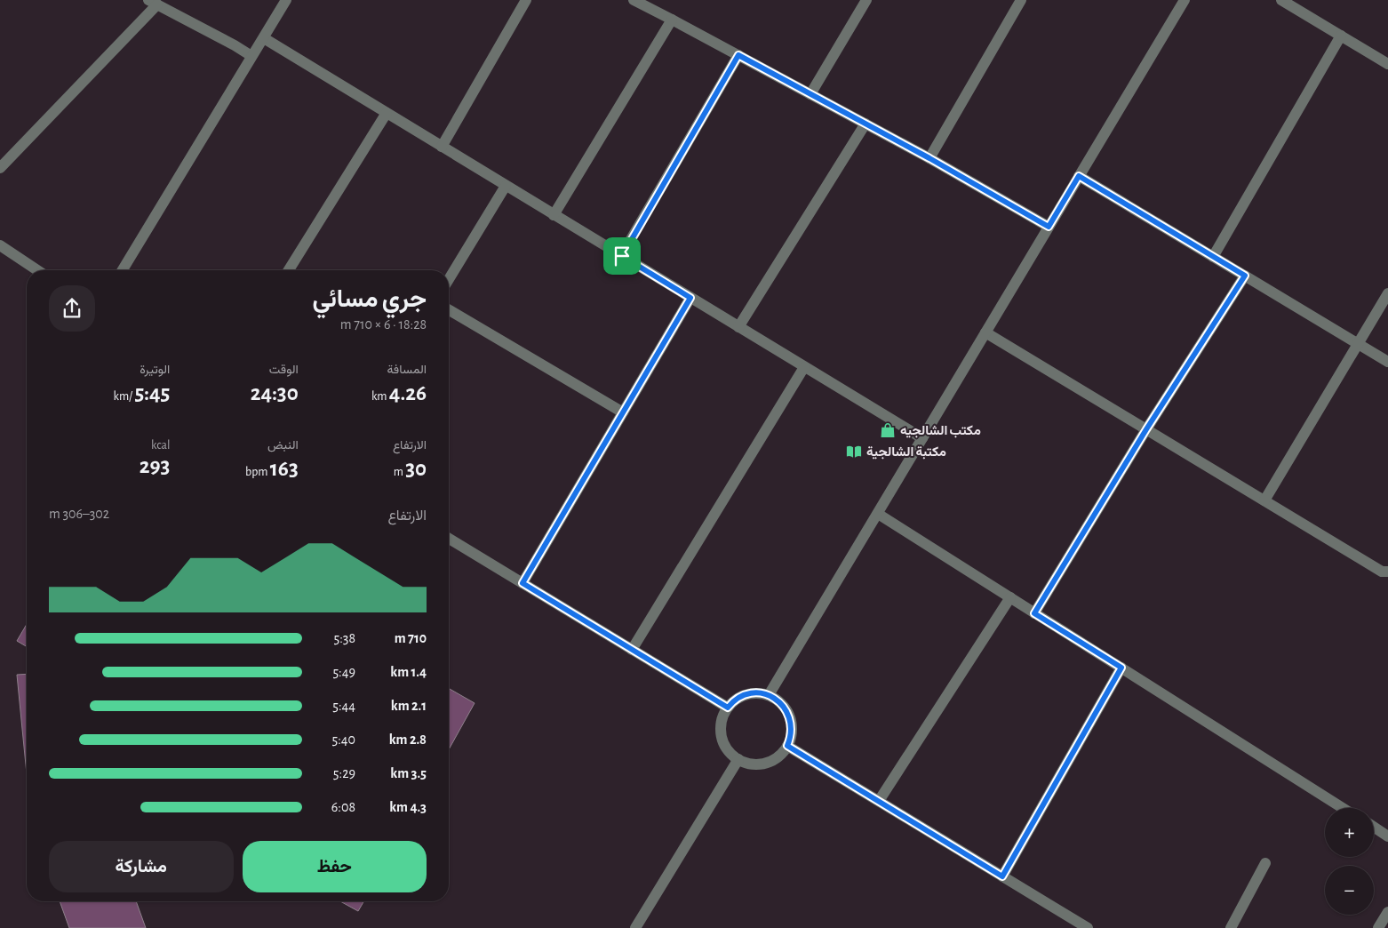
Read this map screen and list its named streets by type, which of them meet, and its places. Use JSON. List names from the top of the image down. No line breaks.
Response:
{"places":{"shop":["مكتب الشالجيه"],"library":["مكتبة الشالجية"]},"page":{"heading":["جري مسائي","18:28 · 6 × 710 m"],"stats":[["المسافة","4.26 km"],["الوقت","24:30"],["الوتيرة","5:45 /km"],["الارتفاع","30 m"],["النبض","163 bpm"],["kcal","293"]],"chart":["الارتفاع","302–306 m"],"list":[{"name":"710 m","note":"5:38"},{"name":"1.4 km","note":"5:49"},{"name":"2.1 km","note":"5:44"},{"name":"2.8 km","note":"5:40"},{"name":"3.5 km","note":"5:29"},{"name":"4.3 km","note":"6:08"}],"map_buttons":["+","−"],"buttons":["حفظ","مشاركة"]}}
